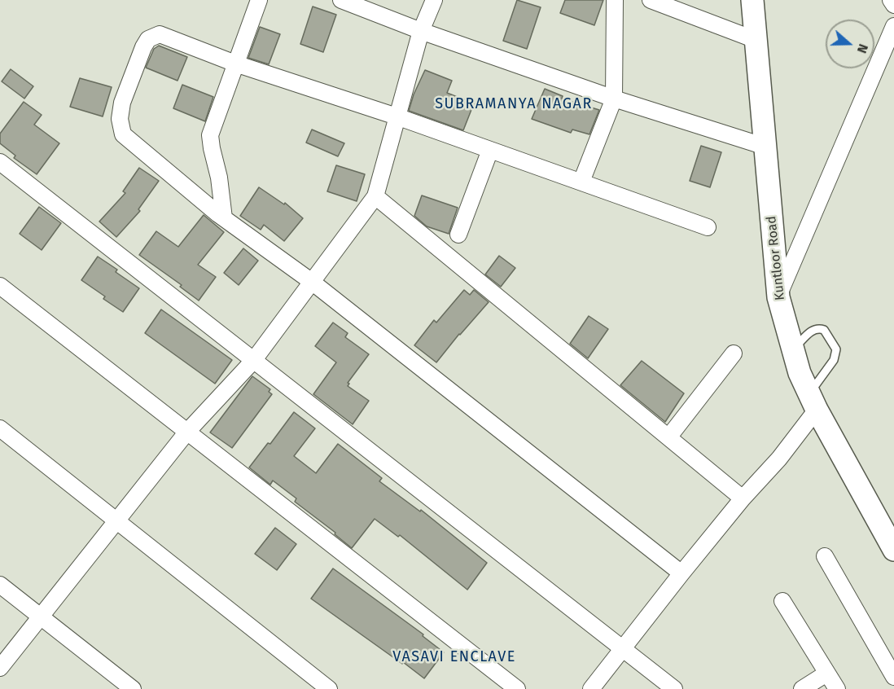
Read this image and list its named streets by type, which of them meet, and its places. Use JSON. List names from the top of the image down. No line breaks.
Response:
{"streets":{"street":["Kuntloor Road"]},"districts":["SUBRAMANYA NAGAR","VASAVI ENCLAVE"],"north":"right"}
